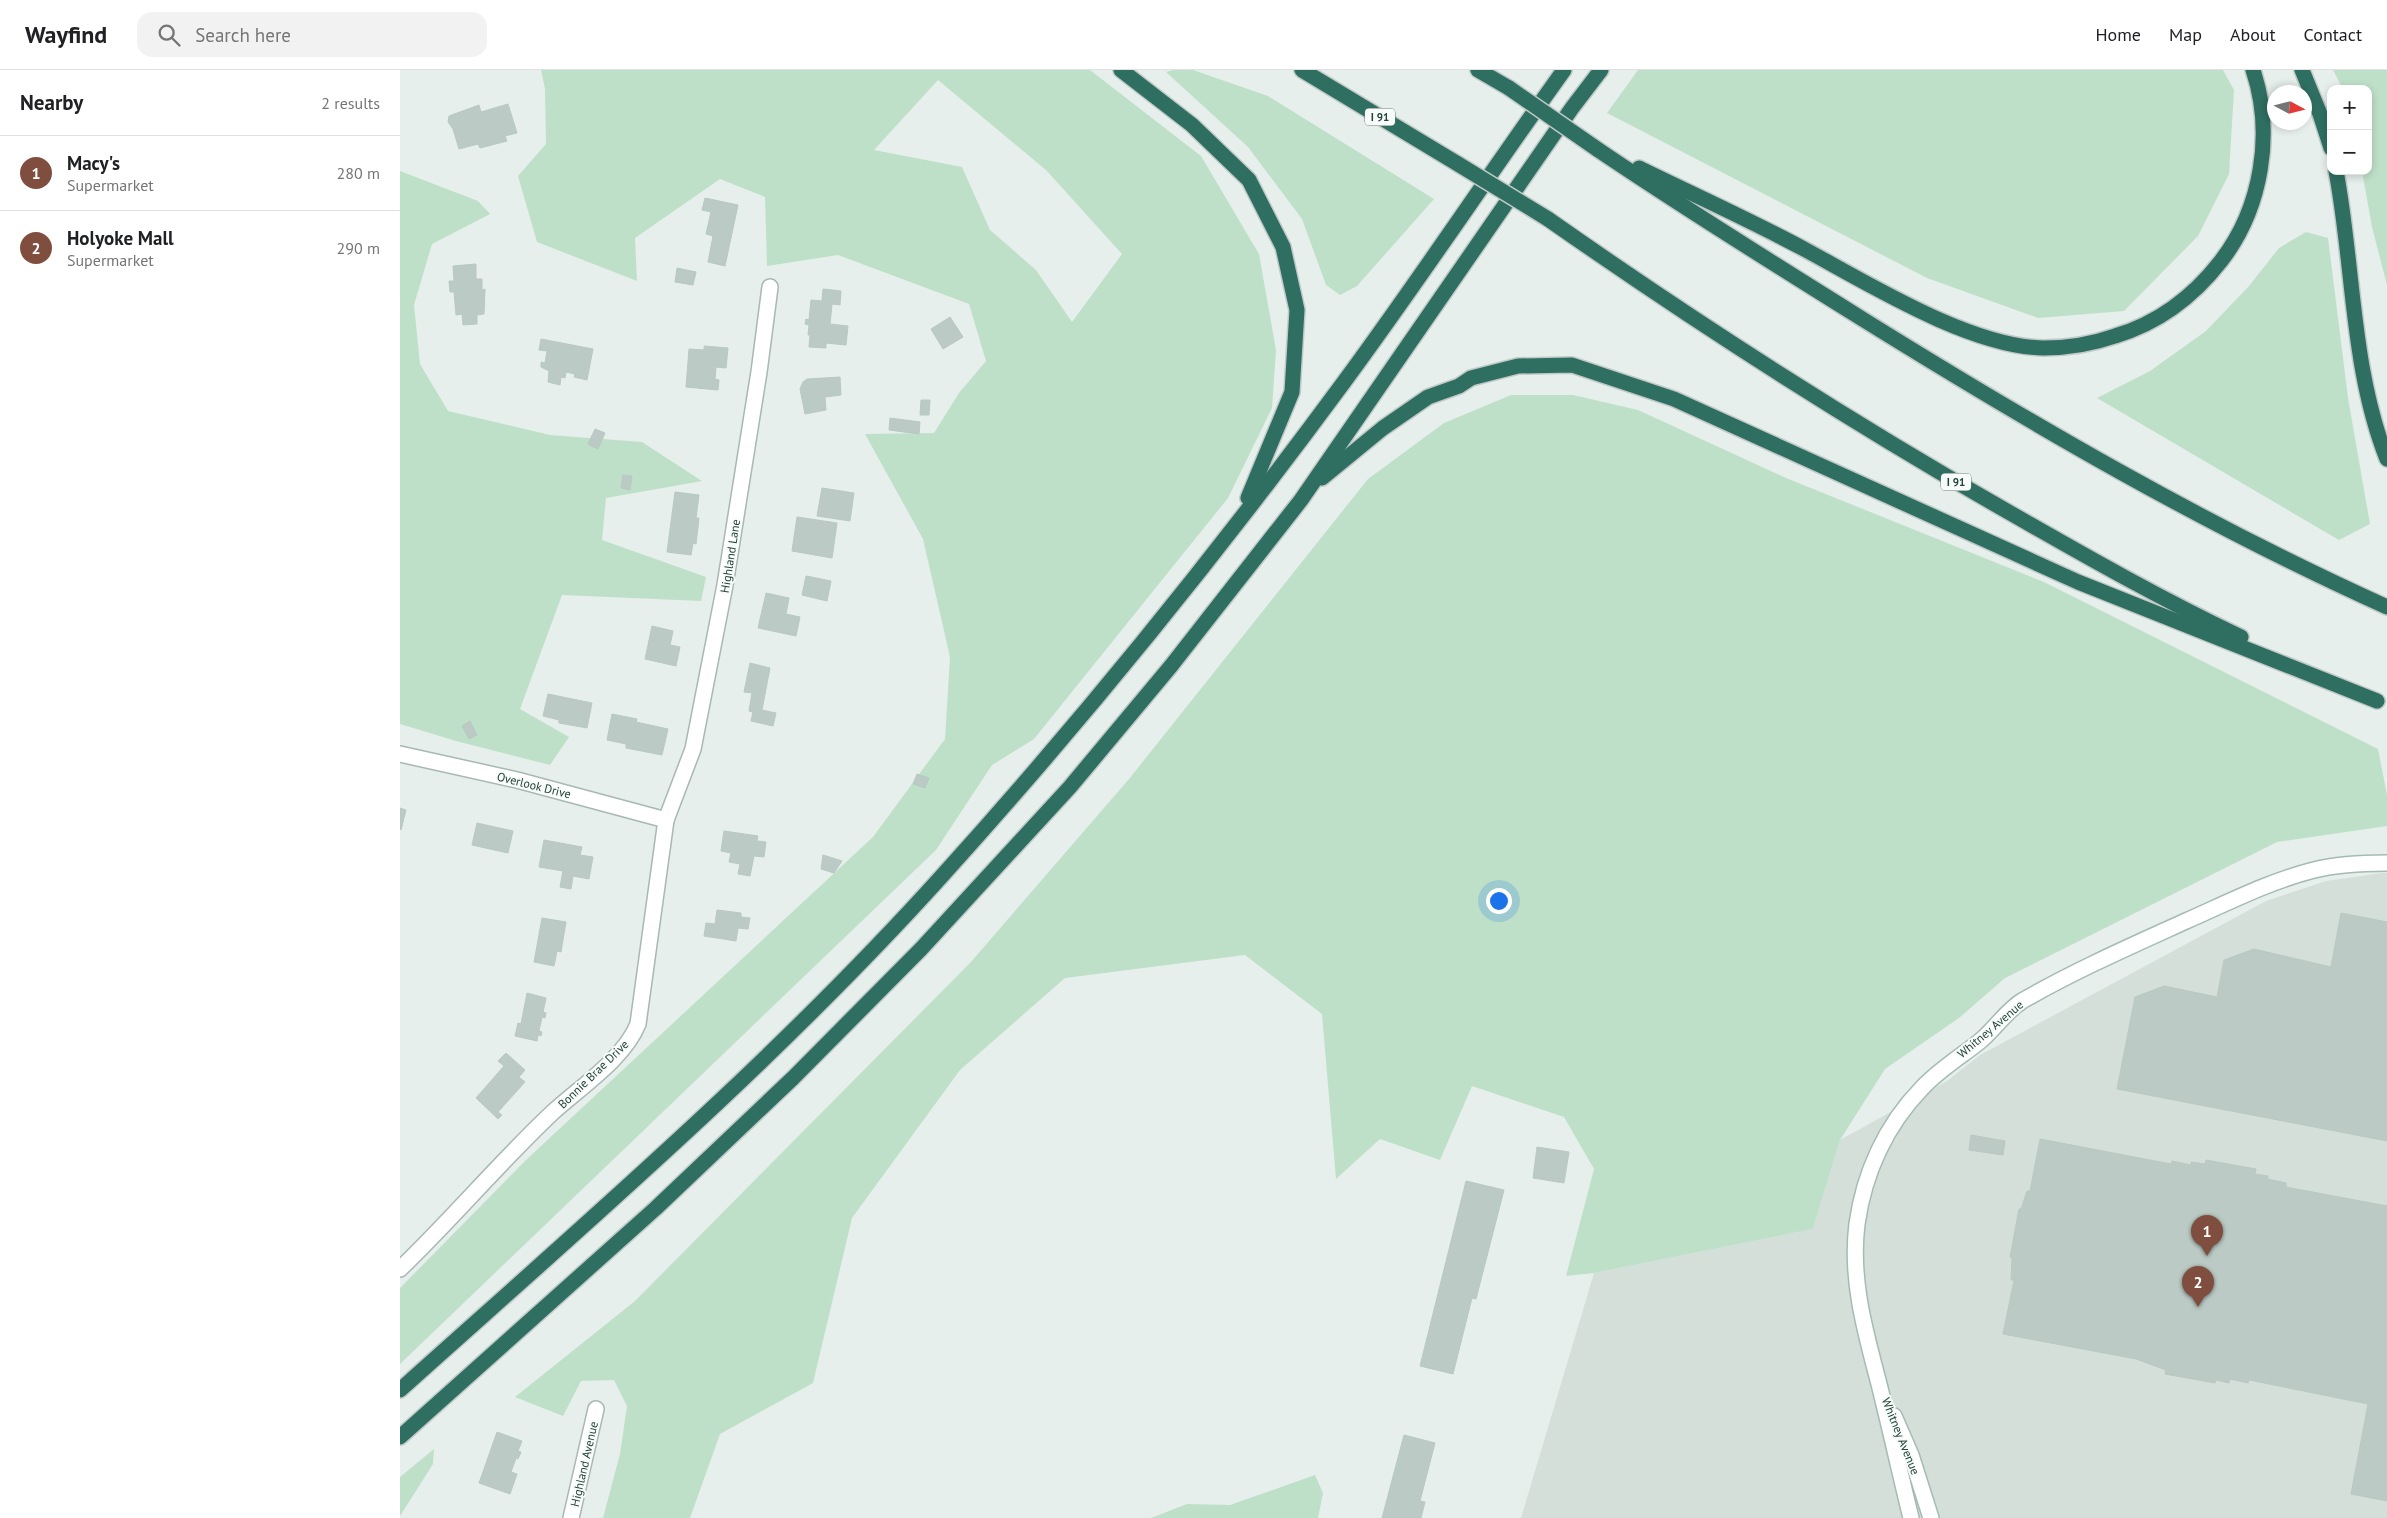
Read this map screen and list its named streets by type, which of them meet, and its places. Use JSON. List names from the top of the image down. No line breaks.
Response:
{"streets":{"highway":["I 91"],"street":["Highland Lane","Overlook Drive","Whitney Avenue","Bonnie Brae Drive","Highland Avenue"]},"crossings":[["Highland Lane","Overlook Drive"],["Highland Lane","Bonnie Brae Drive"],["Overlook Drive","Bonnie Brae Drive"]],"north":"right","page":{"header":"Wayfind","search":"Search here","nav":["Home","Map","About","Contact"],"heading":["Nearby","2 results"],"map_buttons":["+","−"],"list":[{"mark":"1","name":"Macy's","note":"Supermarket","value":"280 m"},{"mark":"2","name":"Holyoke Mall","note":"Supermarket","value":"290 m"}],"pins":["1","2"]}}
